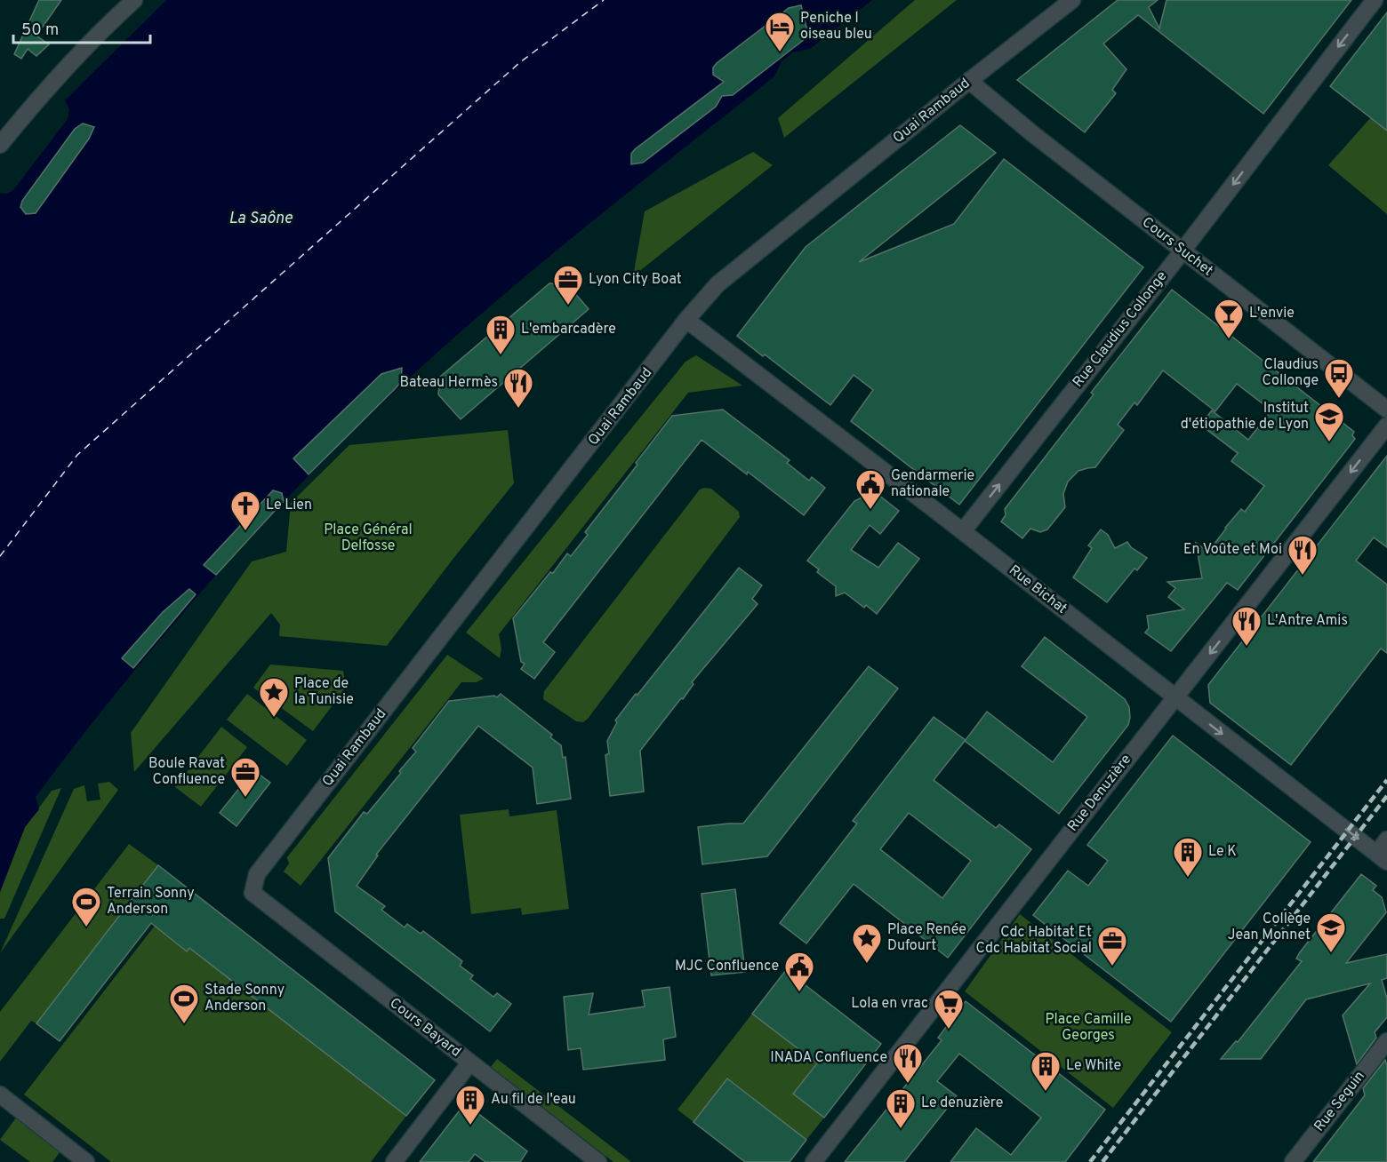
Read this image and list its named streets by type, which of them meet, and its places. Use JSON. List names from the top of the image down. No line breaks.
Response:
{"streets":{"street":["Quai Rambaud","Cours Suchet","Rue Claudius Collonge","Rue Bichat","Rue Denuzière","Cours Bayard","Rue Seguin"]},"crossings":[["Quai Rambaud","Cours Suchet"],["Quai Rambaud","Rue Bichat"],["Quai Rambaud","Cours Bayard"],["Cours Suchet","Rue Claudius Collonge"],["Rue Claudius Collonge","Rue Bichat"],["Rue Bichat","Rue Denuzière"]],"one_way":["Rue Denuzière"],"water":["La Saône"],"parks":["Place Général Delfosse","Place Camille Georges"],"places":{"hotel":["Peniche l oiseau bleu"],"office":["Lyon City Boat","Boule Ravat Confluence","Cdc Habitat Et Cdc Habitat Social"],"bar":["L'envie"],"building":["L'embarcadère","Le K","Le White","Au fil de l'eau","Le denuzière"],"bus stop":["Claudius Collonge"],"restaurant":["Bateau Hermès","En Voûte et Moi","L'Antre Amis","INADA Confluence"],"school or university":["Institut d'étiopathie de Lyon","Collège Jean Monnet"],"public building":["Gendarmerie nationale","MJC Confluence"],"church":["Le Lien"],"place":["Place de la Tunisie","Place Renée Dufourt"],"sports":["Terrain Sonny Anderson","Stade Sonny Anderson"],"supermarket":["Lola en vrac"]},"scale_bar":"50 m"}
